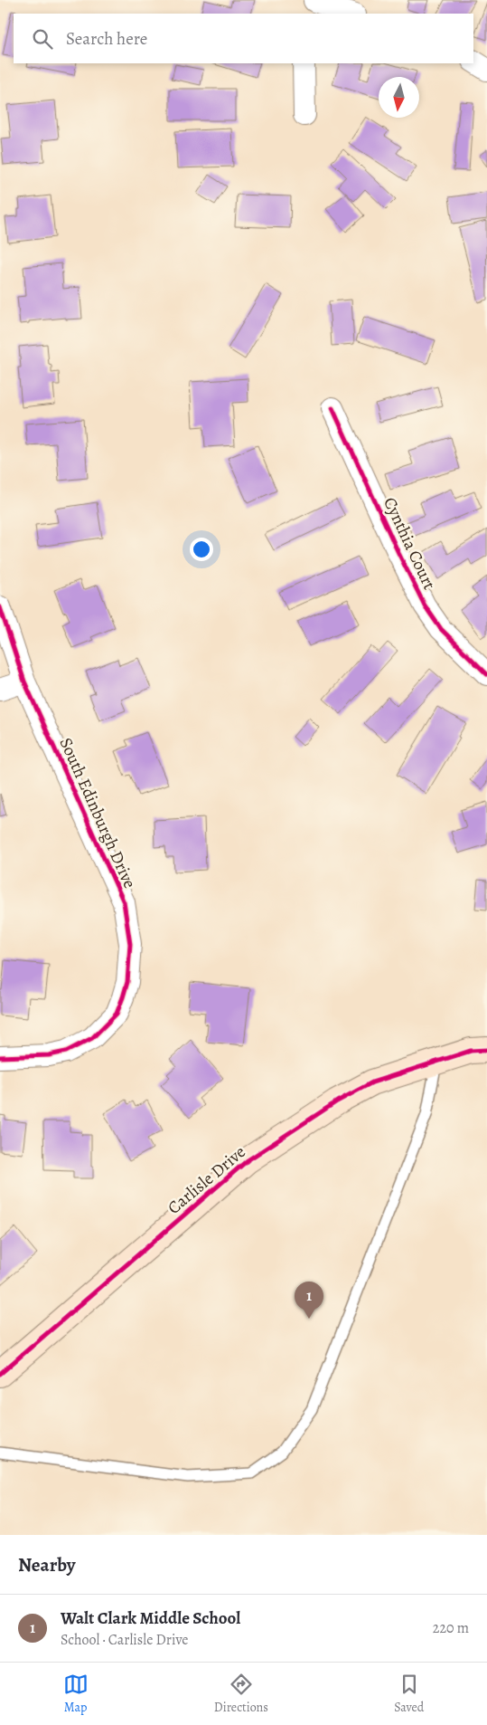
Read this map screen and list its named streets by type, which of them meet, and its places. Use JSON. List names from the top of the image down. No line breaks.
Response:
{"streets":{"street":["Cynthia Court","South Edinburgh Drive","Carlisle Drive"]},"north":"bottom","page":{"search":"Search here","pins":"1","heading":"Nearby","list":[{"mark":"1","name":"Walt Clark Middle School","note":"School · Carlisle Drive","value":"220 m"}],"nav":["Map","Directions","Saved"]}}
